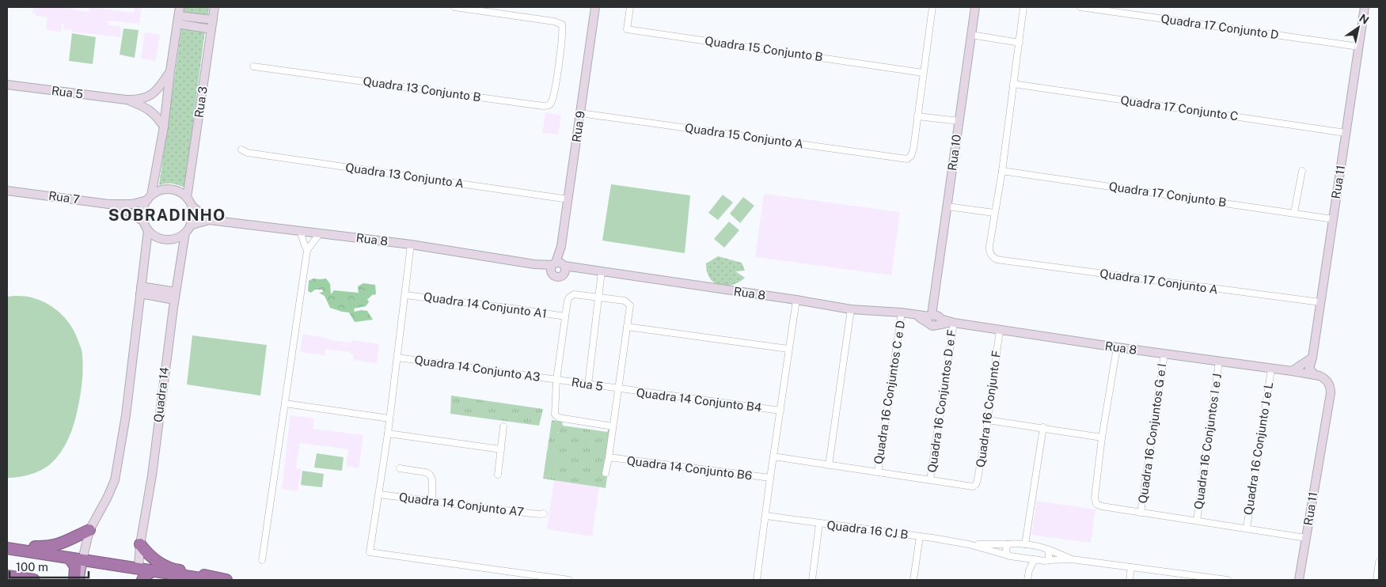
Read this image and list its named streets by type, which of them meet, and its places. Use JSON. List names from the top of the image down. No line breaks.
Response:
{"streets":{"main road":["Rua 5","Rua 3","Rua 9","Rua 10","Rua 11","Rua 7","Rua 8","Quadra 14"],"street":["Quadra 17 Conjunto D","Quadra 15 Conjunto B","Quadra 13 Conjunto B","Quadra 17 Conjunto C","Quadra 15 Conjunto A","Quadra 13 Conjunto A","Quadra 17 Conjunto B","Quadra 17 Conjunto A","Quadra 14 Conjunto A1","Quadra 14 Conjunto A3","Quadra 16 Conjuntos C e D","Quadra 14 Conjunto B4","Quadra 16 Conjuntos D e F","Quadra 16 Conjunto F","Quadra 16 Conjuntos G e I","Quadra 16 Conjuntos I e J","Quadra 16 Conjunto J e L","Quadra 14 Conjunto B6","Quadra 14 Conjunto A7","Quadra 16 CJ B"]},"crossings":[["Quadra 17 Conjunto D","Rua 11"],["Rua 5","Quadra 14 Conjunto A3"],["Rua 5","Quadra 14 Conjunto B4"],["Rua 3","Rua 7"],["Rua 3","Rua 8"],["Rua 3","Quadra 14"],["Quadra 17 Conjunto C","Rua 11"],["Rua 9","Quadra 15 Conjunto A"],["Rua 9","Quadra 13 Conjunto A"],["Rua 9","Rua 8"],["Rua 10","Rua 8"],["Rua 11","Quadra 17 Conjunto B"],["Rua 11","Quadra 17 Conjunto A"],["Rua 7","Rua 8"],["Rua 7","Quadra 14"],["Rua 8","Quadra 16 Conjuntos C e D"],["Rua 8","Quadra 14"],["Rua 8","Quadra 16 Conjuntos D e F"],["Rua 8","Quadra 16 Conjunto F"],["Rua 8","Quadra 16 Conjuntos G e I"],["Rua 8","Quadra 16 Conjuntos I e J"],["Rua 8","Quadra 16 Conjunto J e L"],["Quadra 16 Conjuntos D e F","Quadra 16 Conjunto F"]],"districts":["SOBRADINHO"],"scale_bar":"100 m","north":"top right"}
